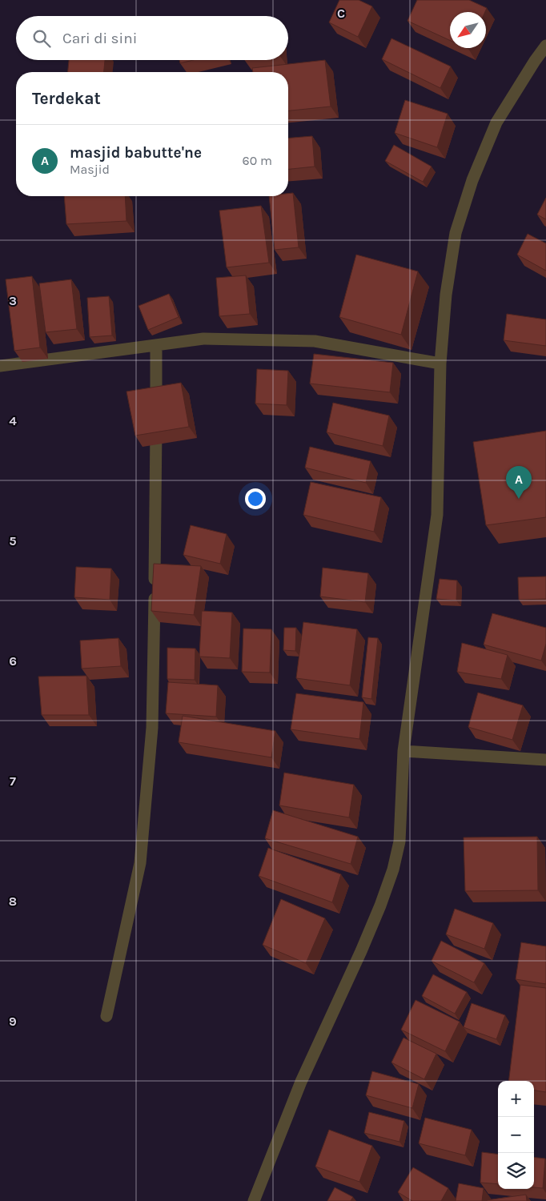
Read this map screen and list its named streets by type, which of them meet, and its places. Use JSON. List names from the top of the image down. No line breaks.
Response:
{"north":"bottom left","page":{"search":"Cari di sini","heading":"Terdekat","list":[{"mark":"A","name":"masjid babutte'ne","note":"Masjid","value":"60 m"}],"pins":"A","map_buttons":["+","−"]},"grid":{"columns":["C"],"rows":["3","4","5","6","7","8","9"]}}
